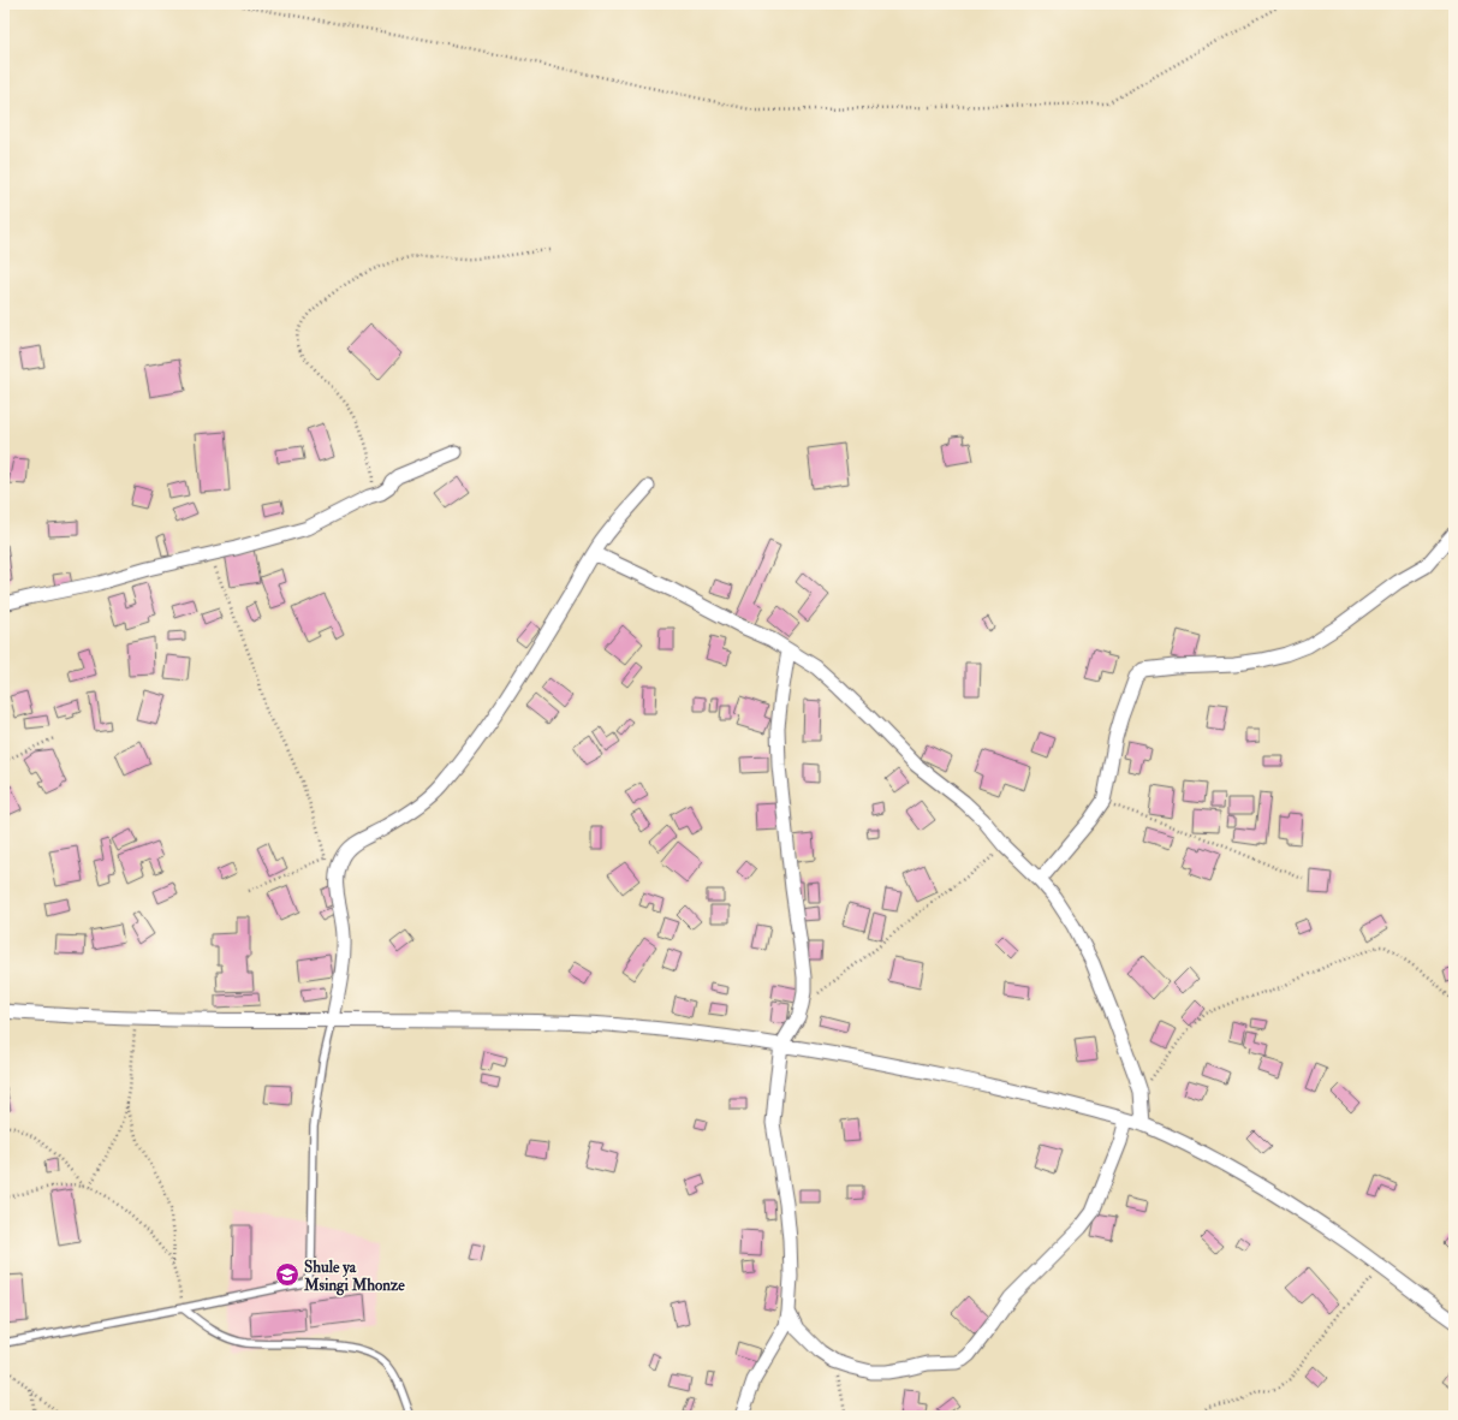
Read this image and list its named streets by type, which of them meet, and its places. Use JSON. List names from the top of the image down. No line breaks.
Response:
{"places":{"school or university":["Shule ya Msingi Mhonze"]}}
